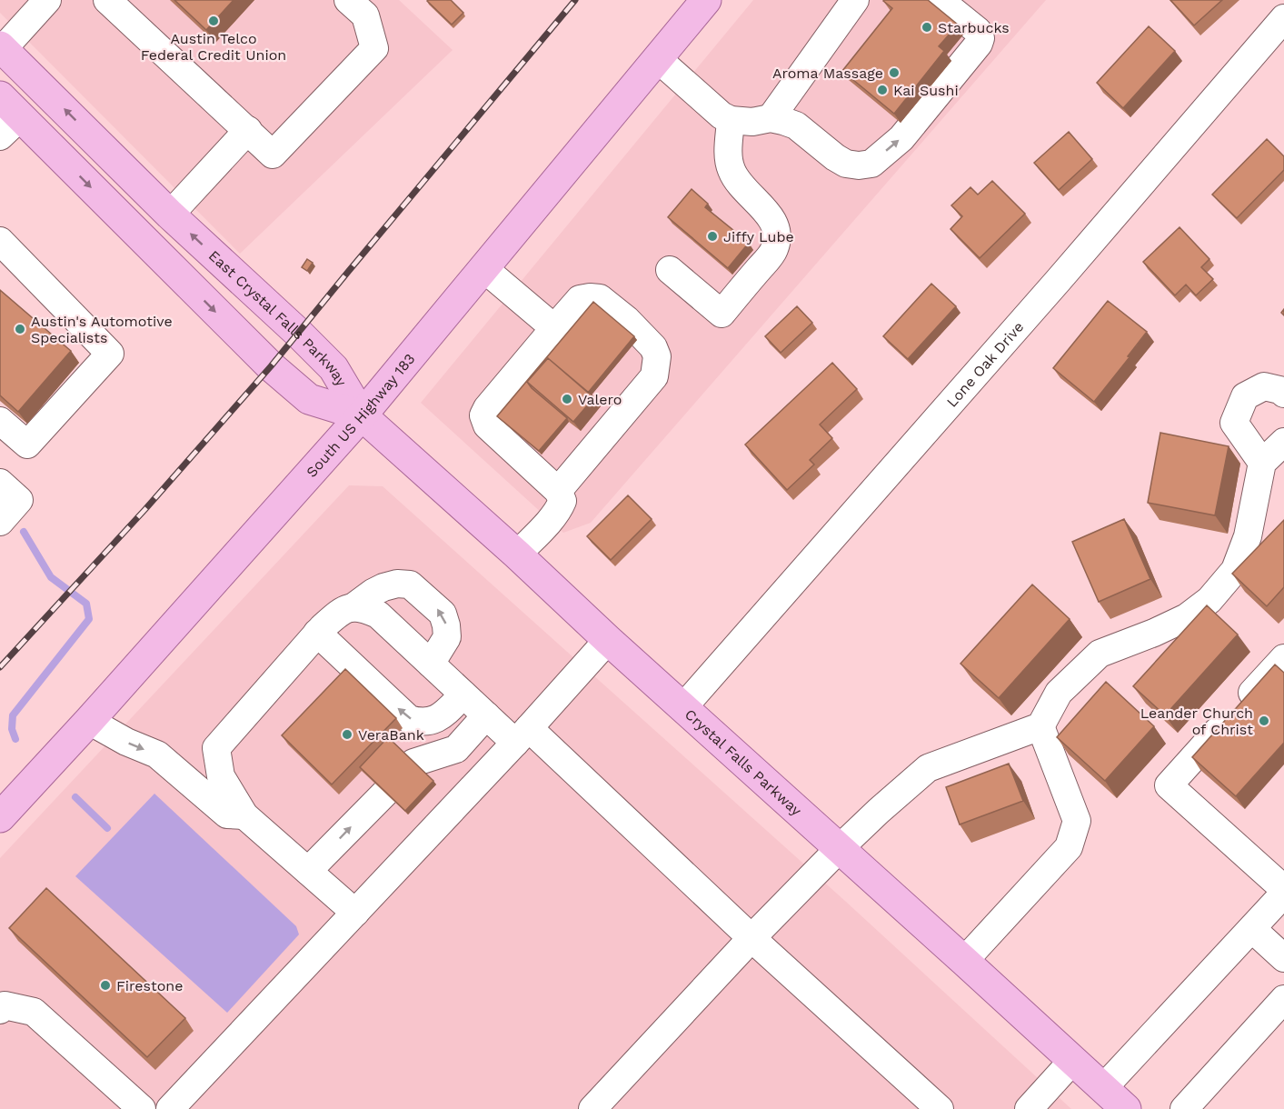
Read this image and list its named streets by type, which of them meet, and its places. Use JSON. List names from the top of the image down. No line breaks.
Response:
{"streets":{"main road":["East Crystal Falls Parkway","South US Highway 183","Crystal Falls Parkway"],"street":["Lone Oak Drive"]},"crossings":[["East Crystal Falls Parkway","South US Highway 183"],["East Crystal Falls Parkway","Crystal Falls Parkway"],["Lone Oak Drive","Crystal Falls Parkway"],["South US Highway 183","Crystal Falls Parkway"]],"places":["Austin Telco Federal Credit Union","Starbucks","Aroma Massage","Kai Sushi","Jiffy Lube","Austin's Automotive Specialists","Valero","Leander Church of Christ","VeraBank","Firestone"]}
